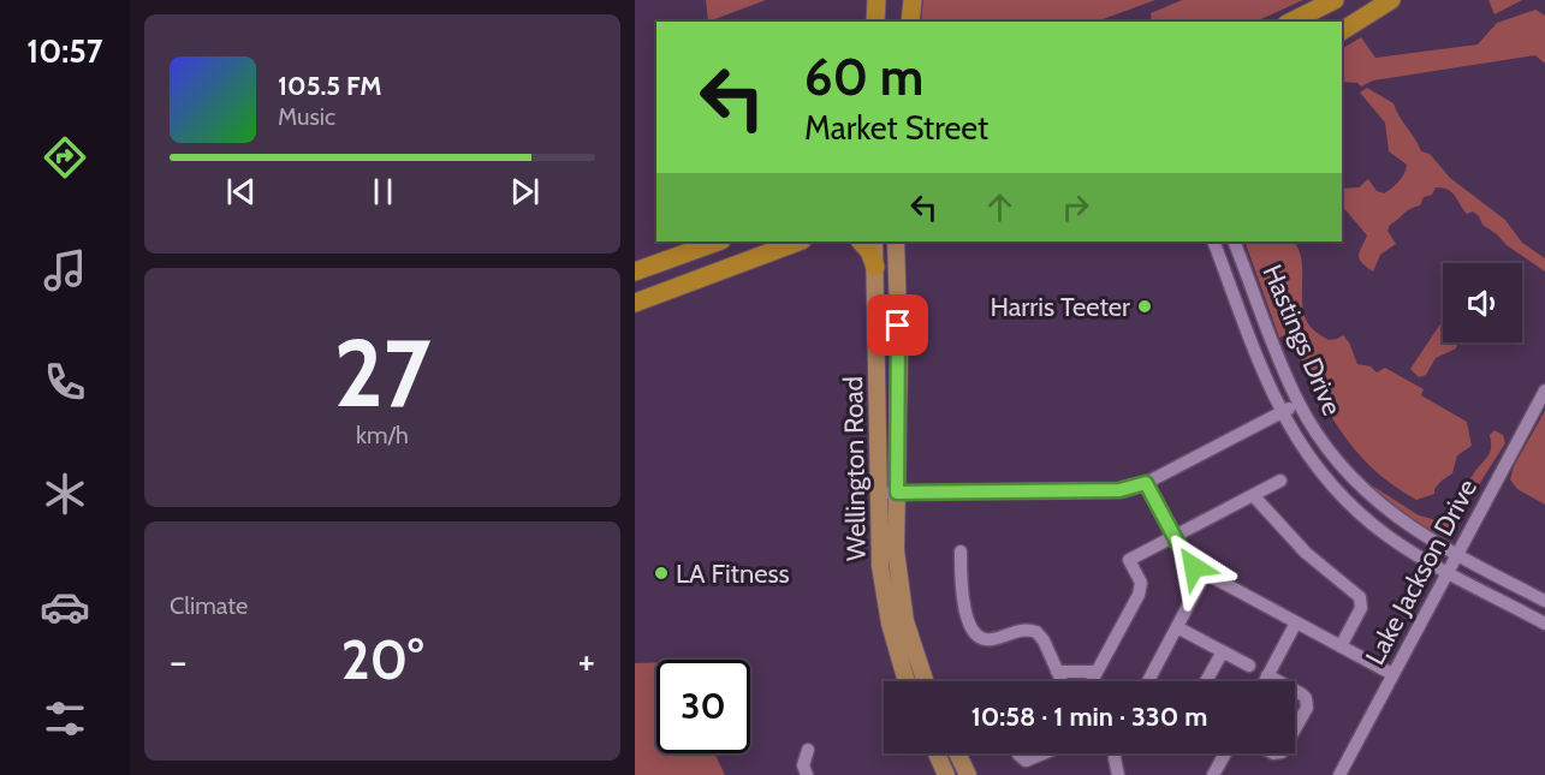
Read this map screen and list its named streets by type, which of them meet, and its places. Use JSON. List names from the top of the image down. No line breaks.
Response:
{"streets":{"main road":["Wellington Road"],"street":["Hastings Drive","Lake Jackson Drive"]},"crossings":[["Hastings Drive","Lake Jackson Drive"]],"places":["Harris Teeter","LA Fitness"],"page":{"tabs":"10:57","turn":["60 m","Market Street"],"song":["105.5 FM","Music"],"tile":[["27","km/h"],"Climate"],"heat":["−","20°","+"],"limit":"30","trip":"10:58 · 1 min · 330 m"}}
